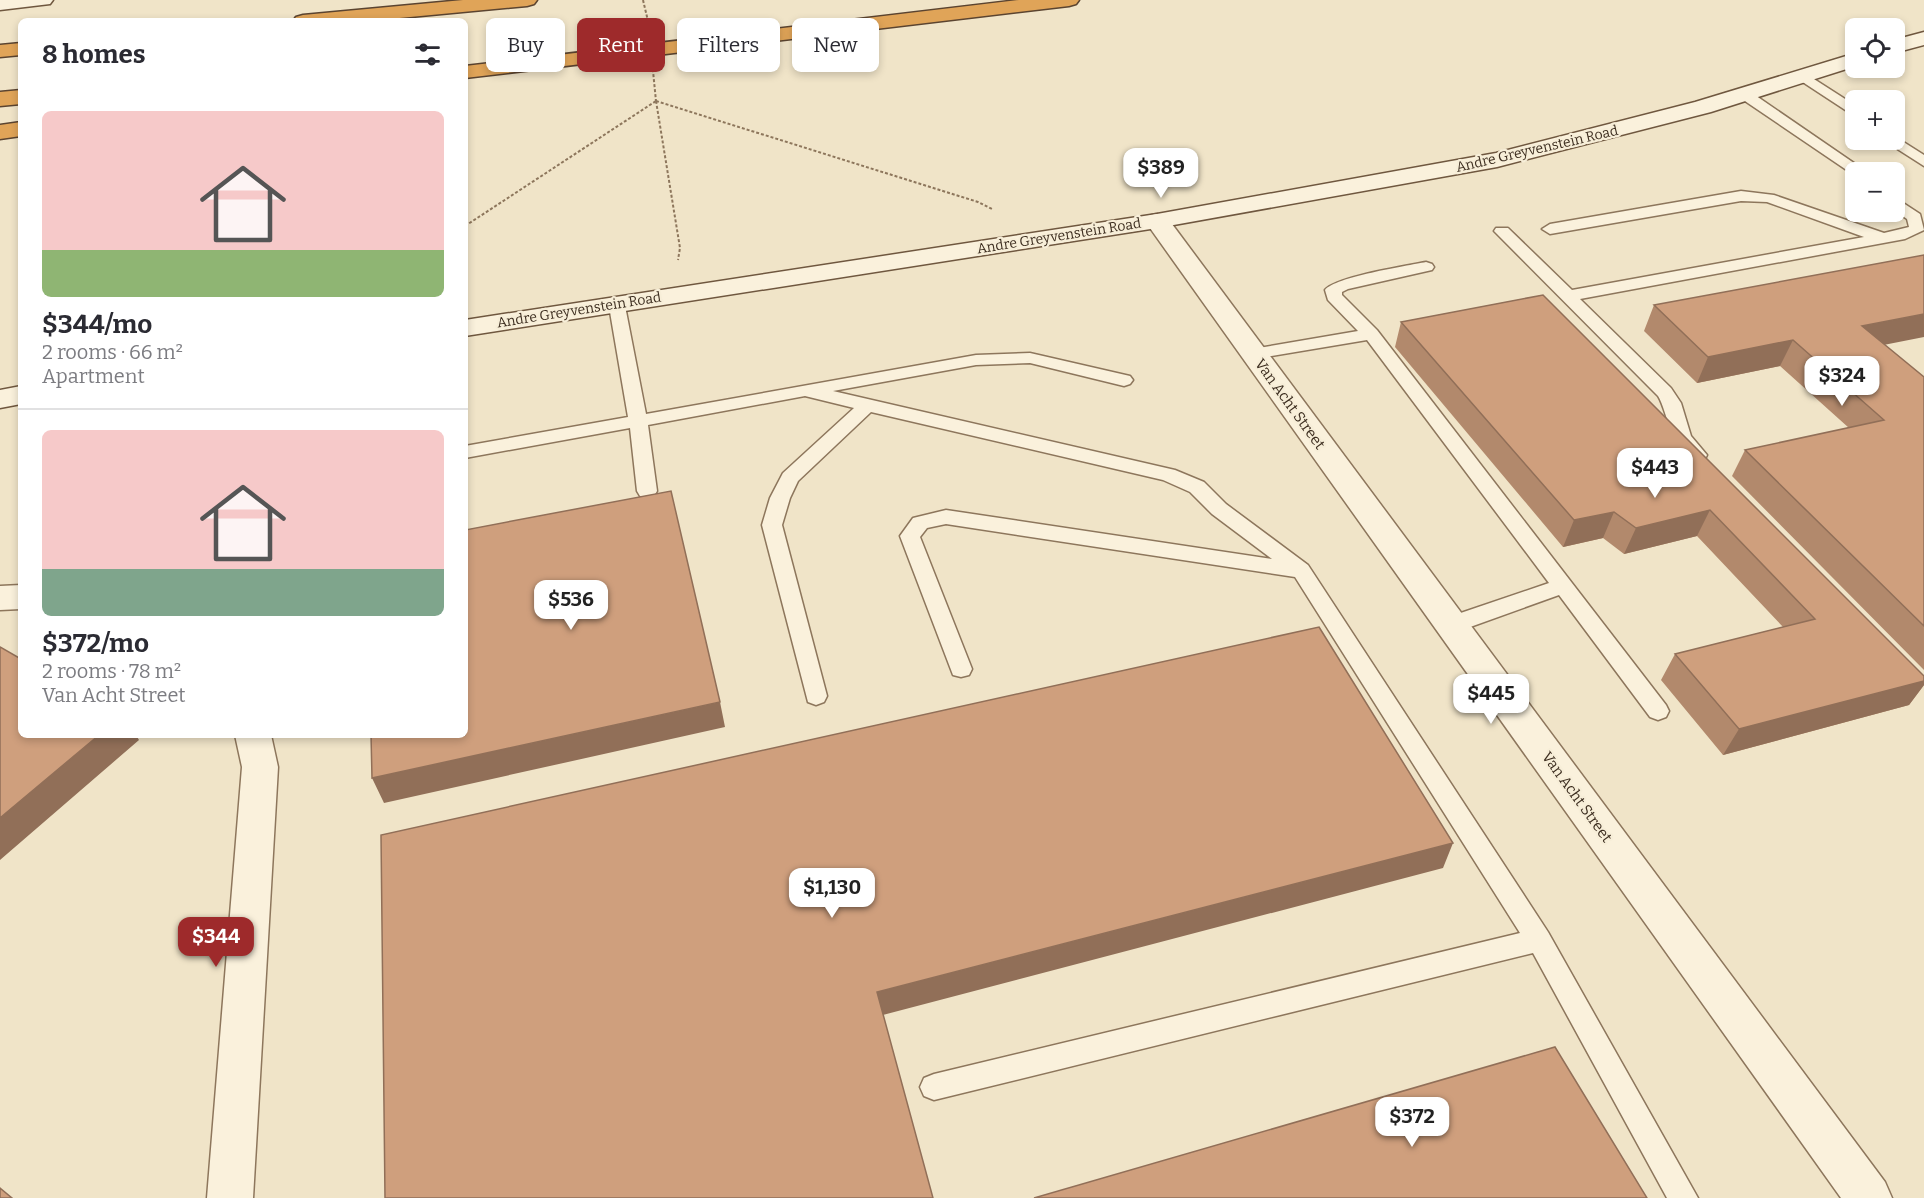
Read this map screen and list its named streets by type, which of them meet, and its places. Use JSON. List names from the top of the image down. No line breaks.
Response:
{"streets":{"main road":["Andre Greyvenstein Road","Van Acht Street"]},"crossings":[["Andre Greyvenstein Road","Van Acht Street"]],"page":{"map_buttons":["+","−"],"chip":["Buy","Rent","Filters","New"],"heading":"8 homes","list":[{"name":"$344/mo","note":"2 rooms · 66 m² · Apartment"},{"name":"$372/mo","note":"2 rooms · 78 m² · Van Acht Street"}],"price":["$389","$324","$443","$536","$445","$1,130","$344","$372"]}}
